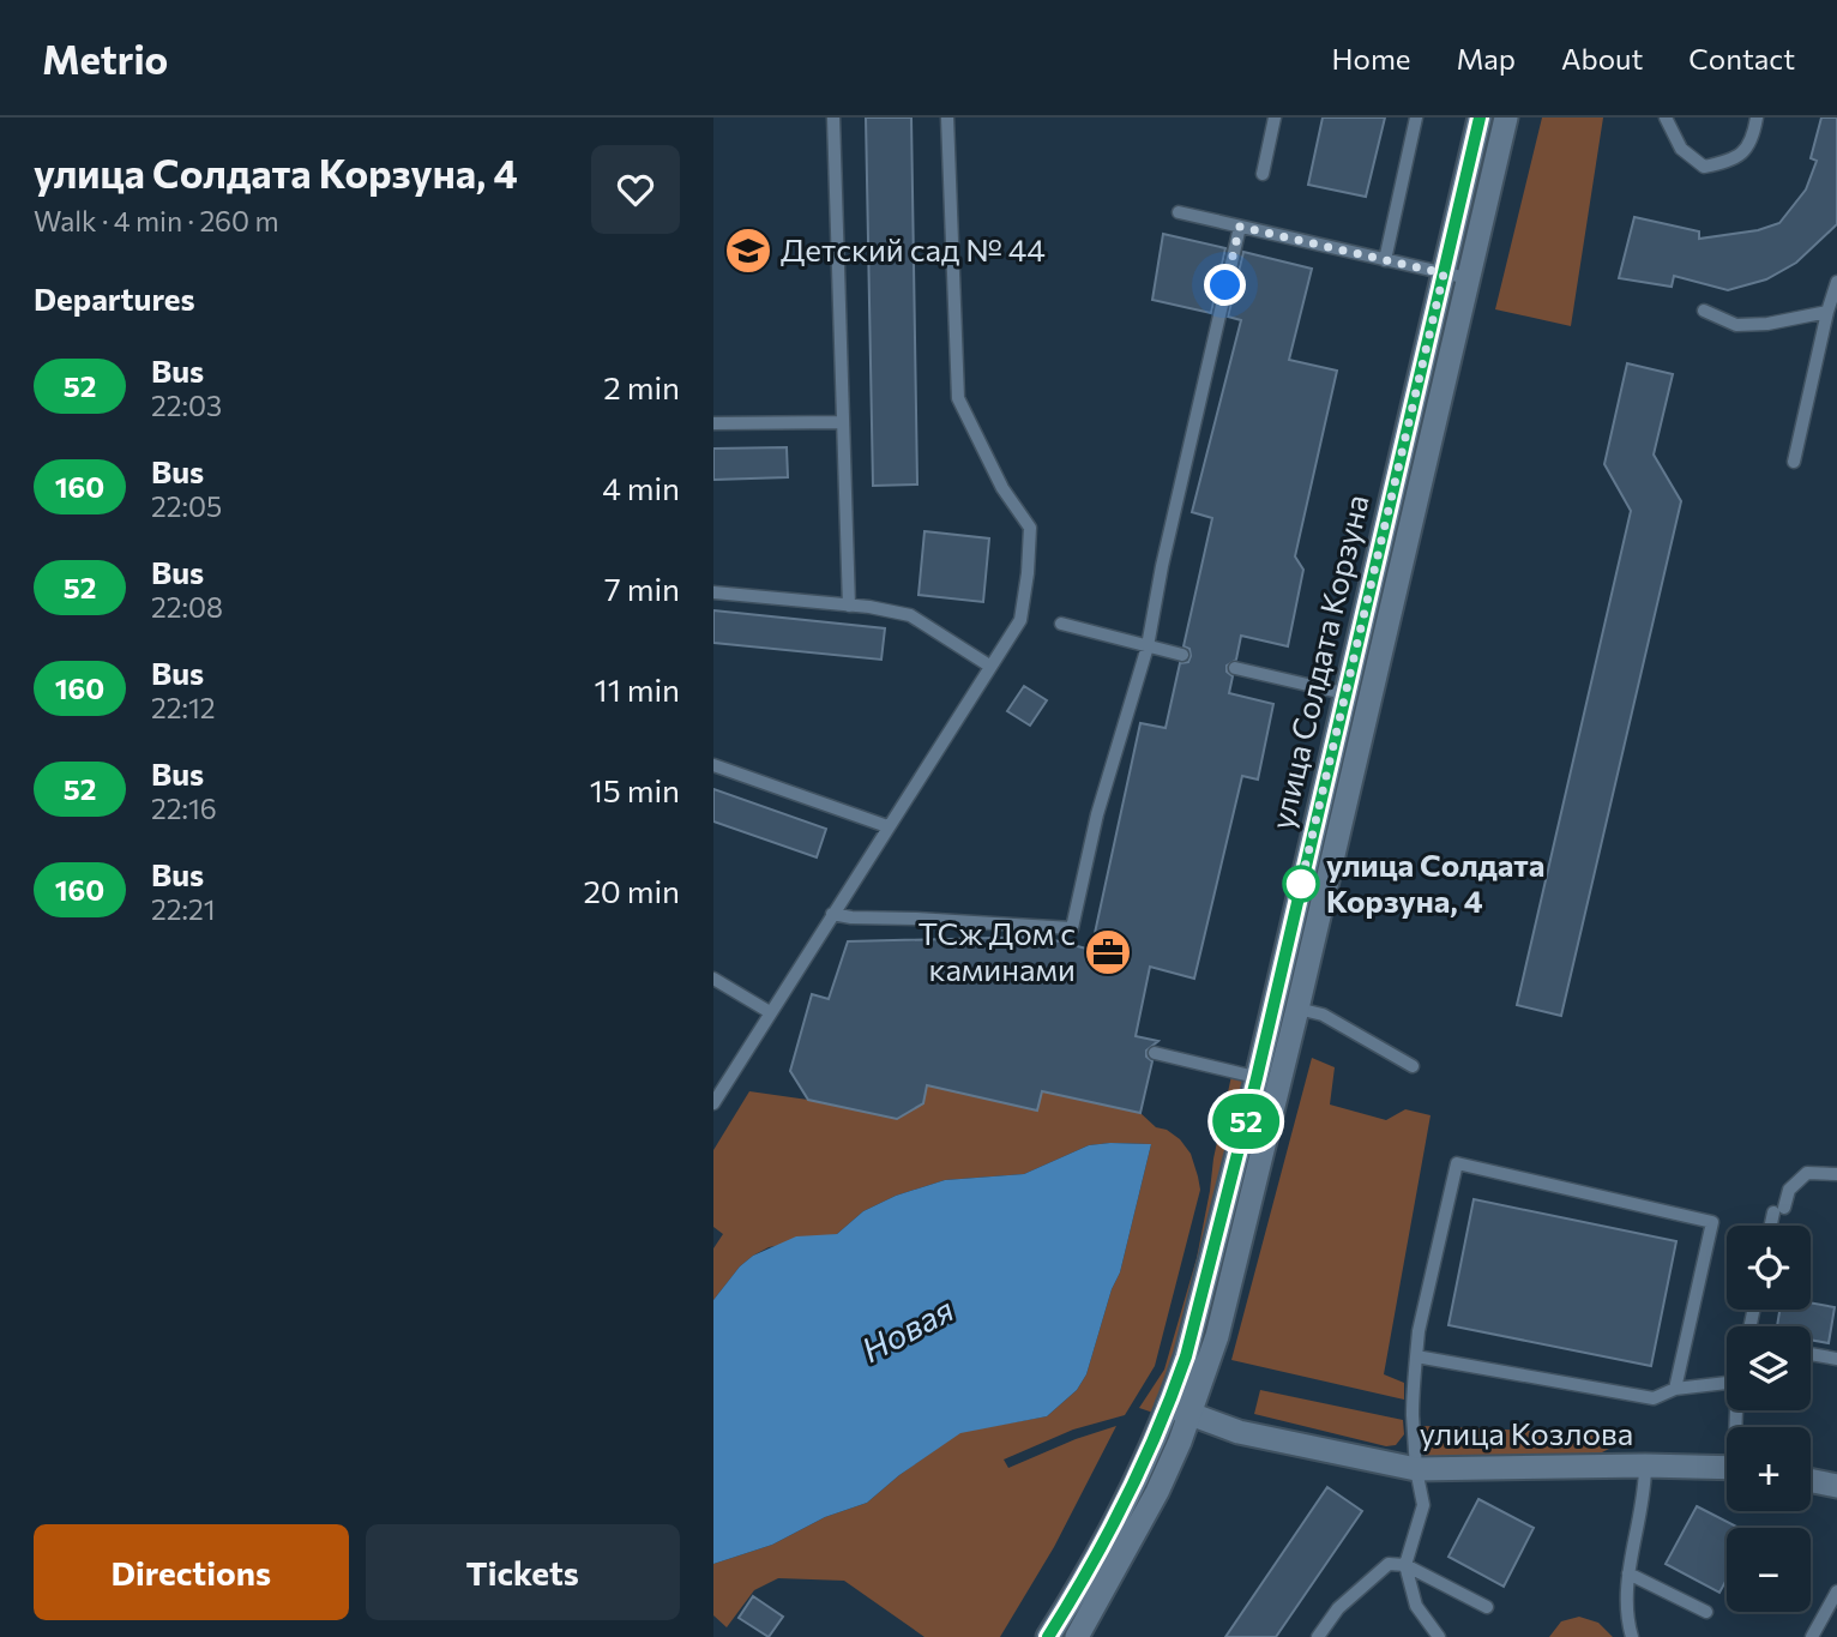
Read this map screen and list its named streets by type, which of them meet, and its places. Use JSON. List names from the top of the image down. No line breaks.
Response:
{"streets":{"street":["улица Солдата Корзуна","улица Козлова"]},"crossings":[["улица Солдата Корзуна","улица Козлова"]],"water":["Новая"],"places":{"school or university":["Детский сад № 44"],"other":["улица Солдата Корзуна, 4"],"office":["ТСж Дом с каминами"]},"lines":["bus line 52"],"page":{"header":"Metrio","nav":["Home","Map","About","Contact"],"heading":[["улица Солдата Корзуна, 4","Walk · 4 min · 260 m"],"Departures"],"on_map":"52","list":[{"mark":"52","name":"Bus","note":"22:03","value":"2 min"},{"mark":"160","name":"Bus","note":"22:05","value":"4 min"},{"mark":"52","name":"Bus","note":"22:08","value":"7 min"},{"mark":"160","name":"Bus","note":"22:12","value":"11 min"},{"mark":"52","name":"Bus","note":"22:16","value":"15 min"},{"mark":"160","name":"Bus","note":"22:21","value":"20 min"}],"map_buttons":["+","−"],"buttons":["Directions","Tickets"]}}
